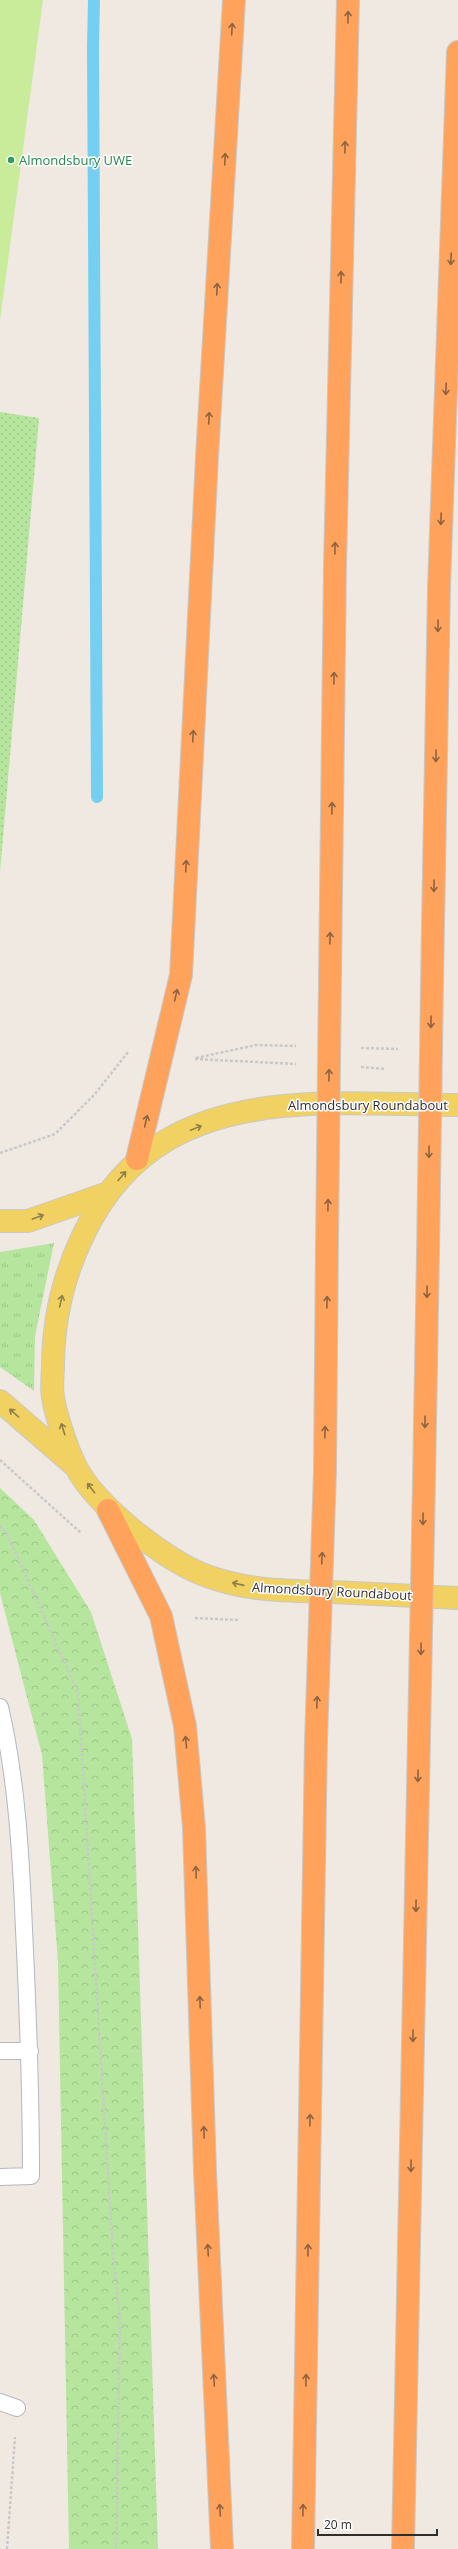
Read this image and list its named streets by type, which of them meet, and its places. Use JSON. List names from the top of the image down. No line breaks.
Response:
{"streets":{"main road":["Almondsbury Roundabout"]},"places":["Almondsbury UWE"],"scale_bar":"20 m"}
